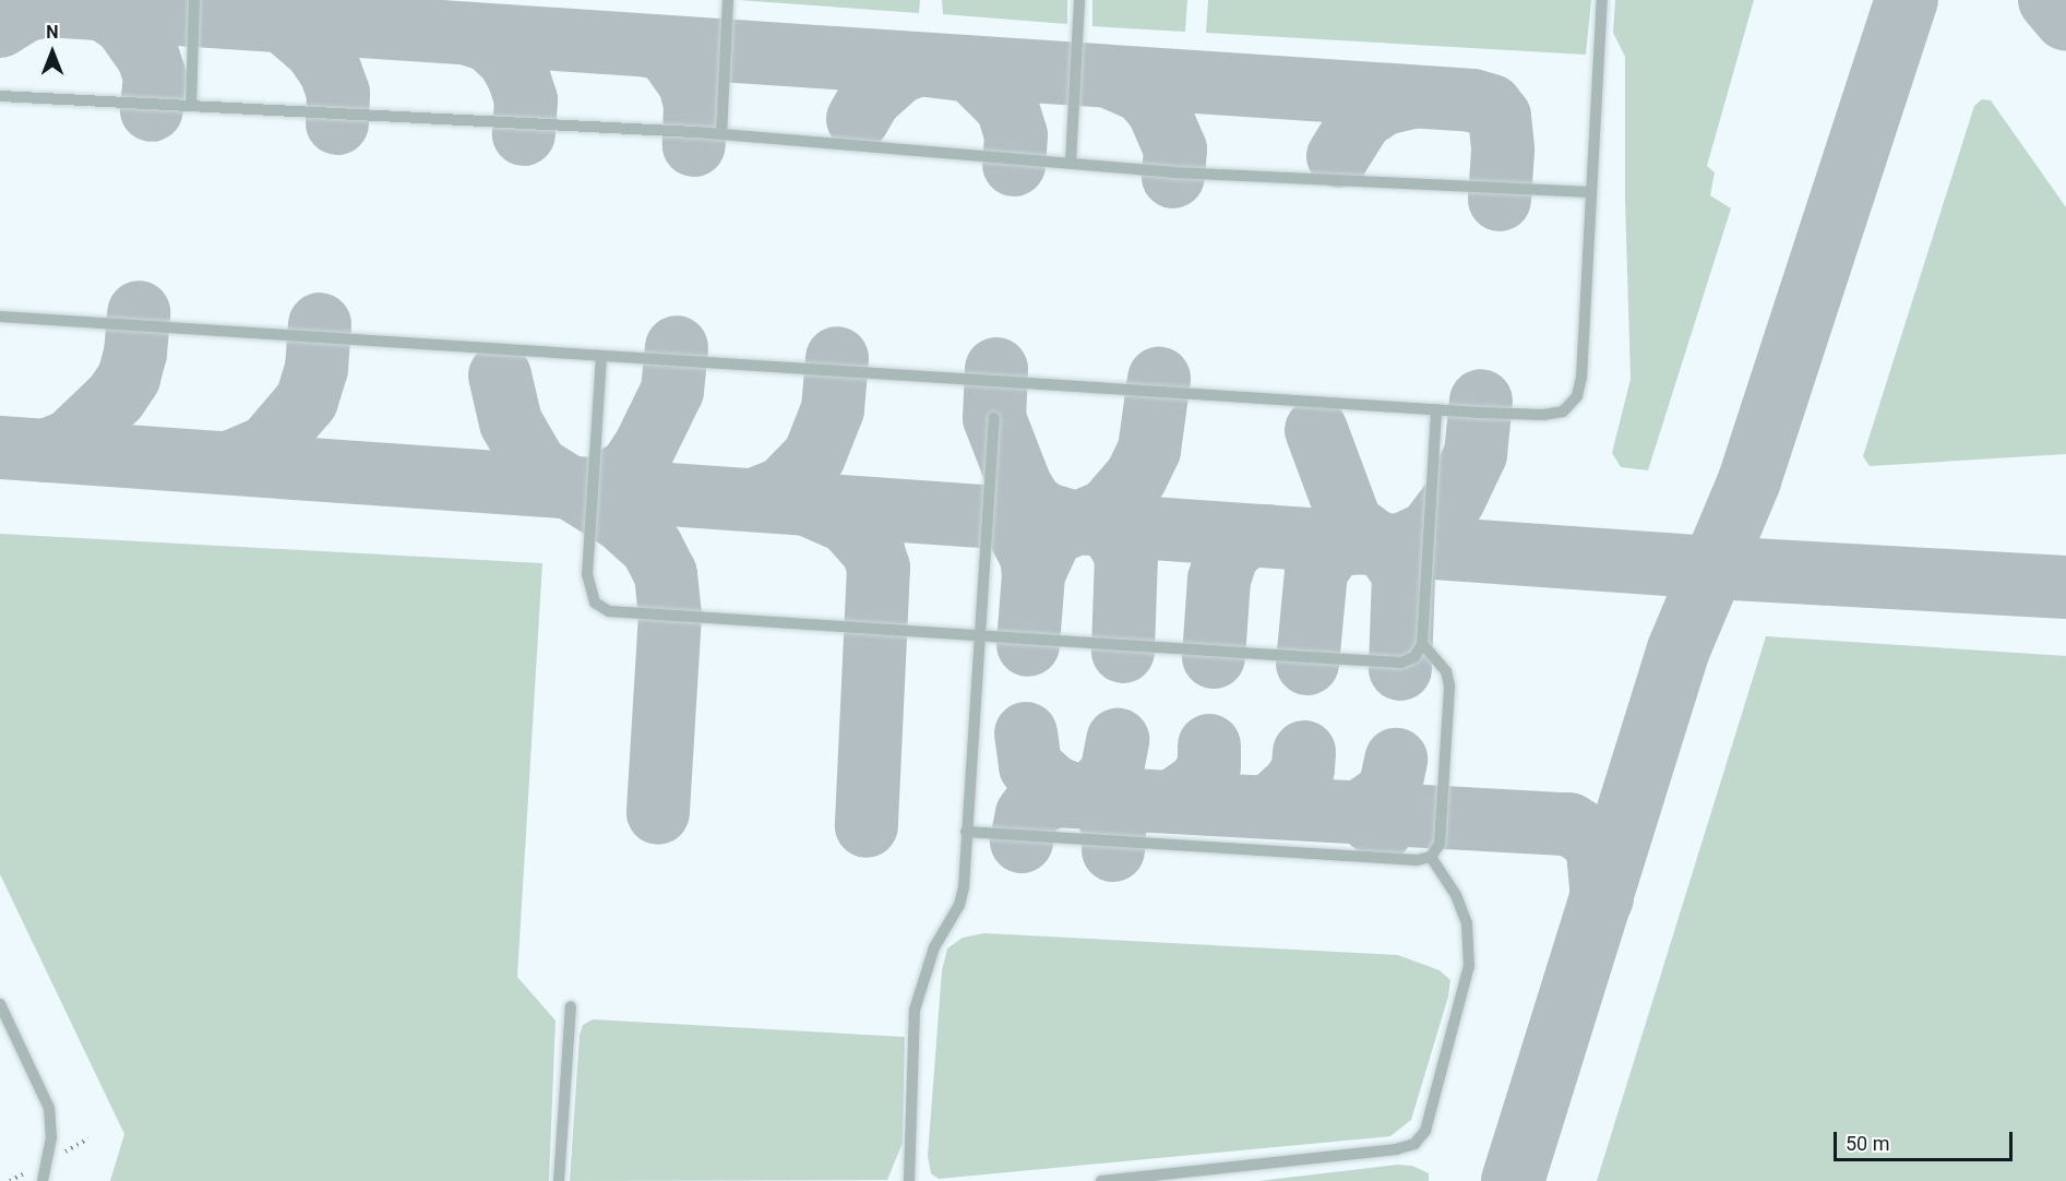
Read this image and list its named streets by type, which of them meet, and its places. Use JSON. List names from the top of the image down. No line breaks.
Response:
{"scale_bar":"50 m","north":"top"}
